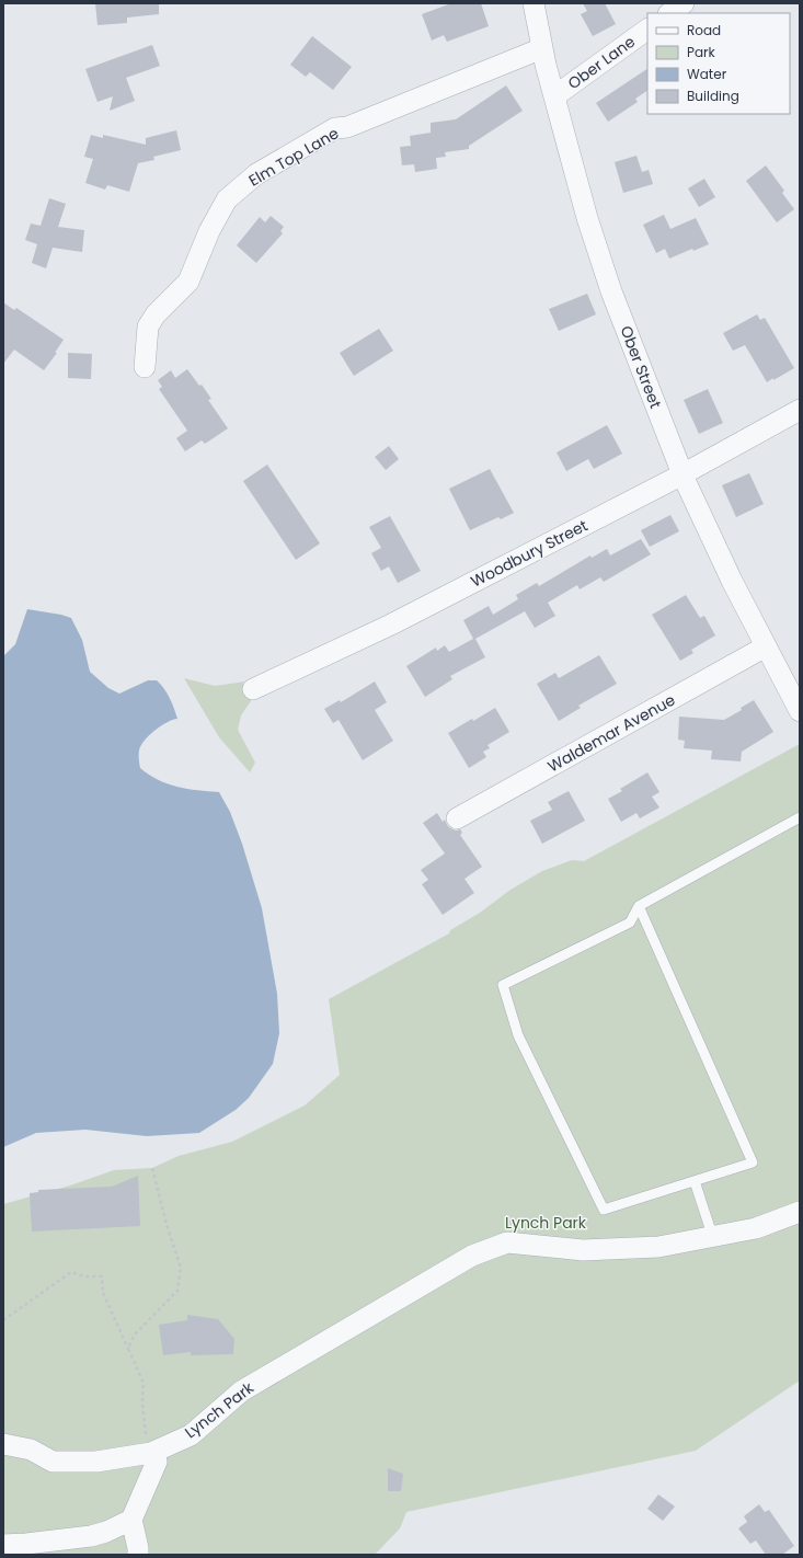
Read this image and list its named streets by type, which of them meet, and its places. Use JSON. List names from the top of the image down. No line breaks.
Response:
{"streets":{"street":["Ober Lane","Elm Top Lane","Ober Street","Woodbury Street","Waldemar Avenue","Lynch Park"]},"crossings":[["Ober Lane","Ober Street"],["Elm Top Lane","Ober Street"],["Ober Street","Woodbury Street"],["Ober Street","Waldemar Avenue"]],"parks":["Lynch Park"],"legend":["Road","Park","Water","Building"]}
